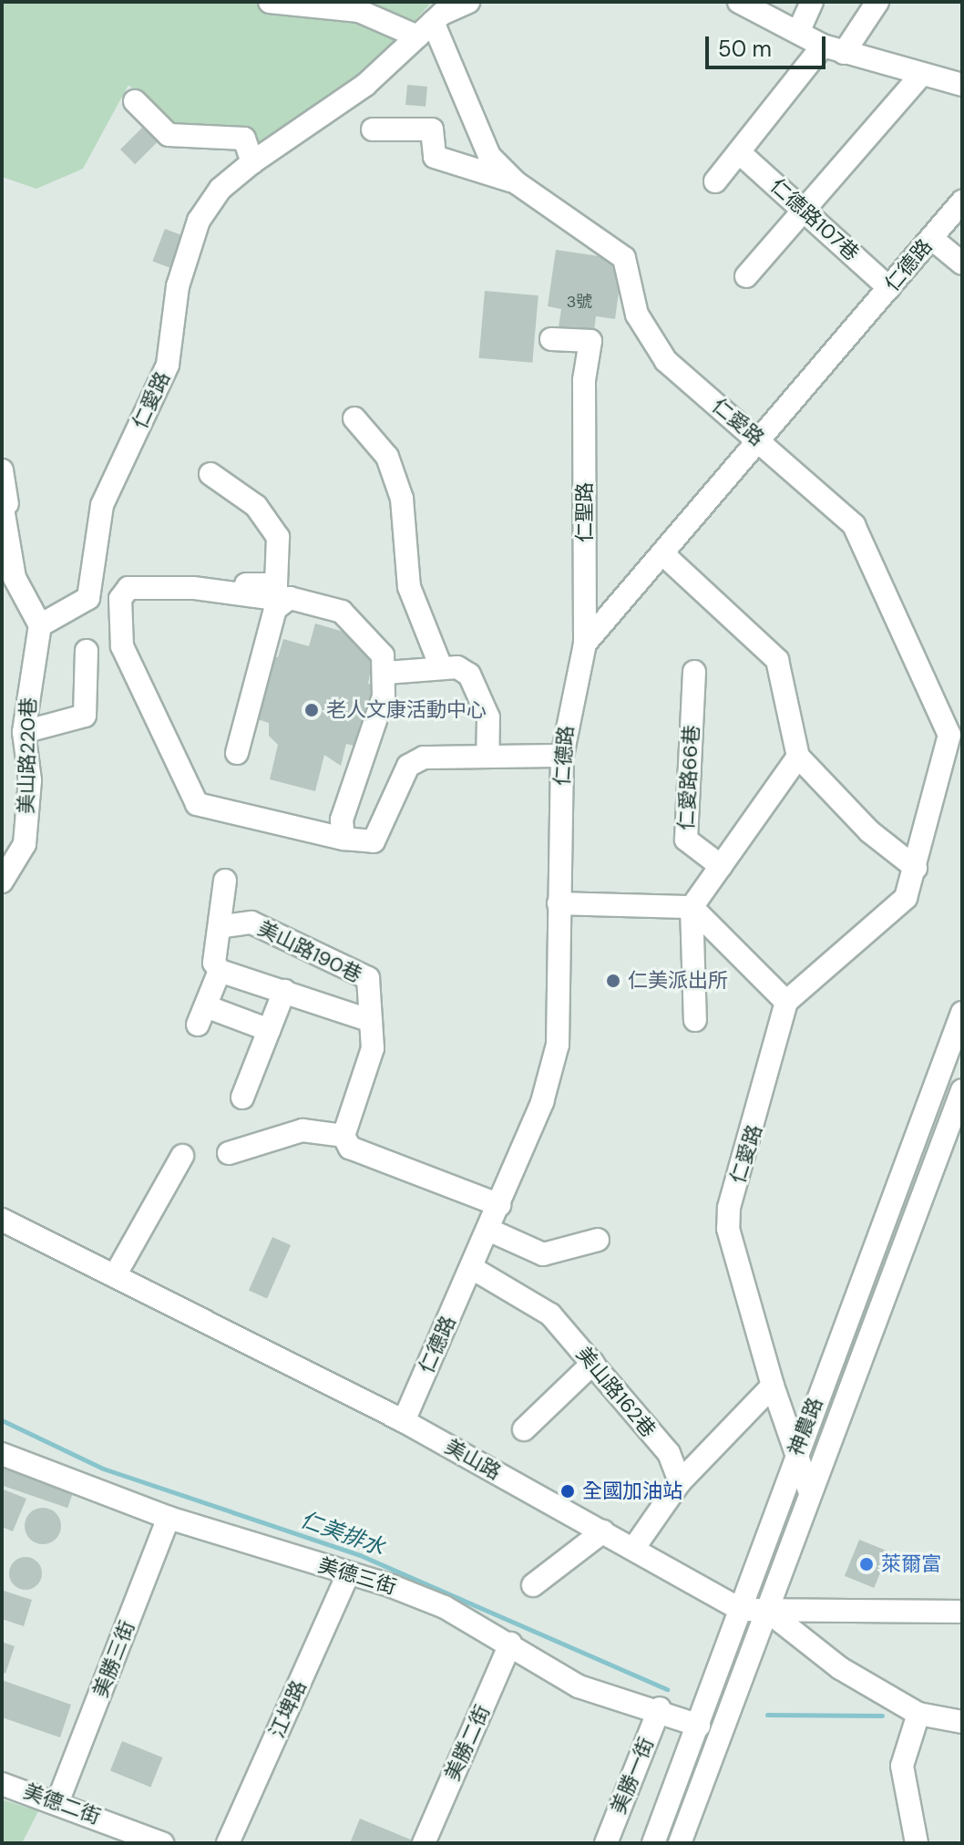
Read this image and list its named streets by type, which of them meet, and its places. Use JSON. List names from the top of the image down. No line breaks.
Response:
{"streets":{"street":["仁德路107巷","仁德路","仁愛路","仁聖路","美山路220巷","仁愛路66巷","美山路190巷","美山路162巷","神農路","美山路","美德三街","美勝三街","江埤路","美勝二街","美勝一街","美德二街"]},"crossings":[["仁德路107巷","仁德路"],["仁德路","仁愛路"],["仁德路","仁聖路"],["仁德路","美山路162巷"],["仁德路","美山路"],["仁愛路","神農路"],["神農路","美山路"],["神農路","美德三街"],["美德三街","美勝三街"],["美德三街","江埤路"],["美德三街","美勝二街"],["美德三街","美勝一街"],["美勝三街","美德二街"]],"water":["仁美排水"],"places":["老人文康活動中心","仁美派出所","全國加油站","萊爾富"],"house_numbers":["3號"],"scale_bar":"50 m"}
